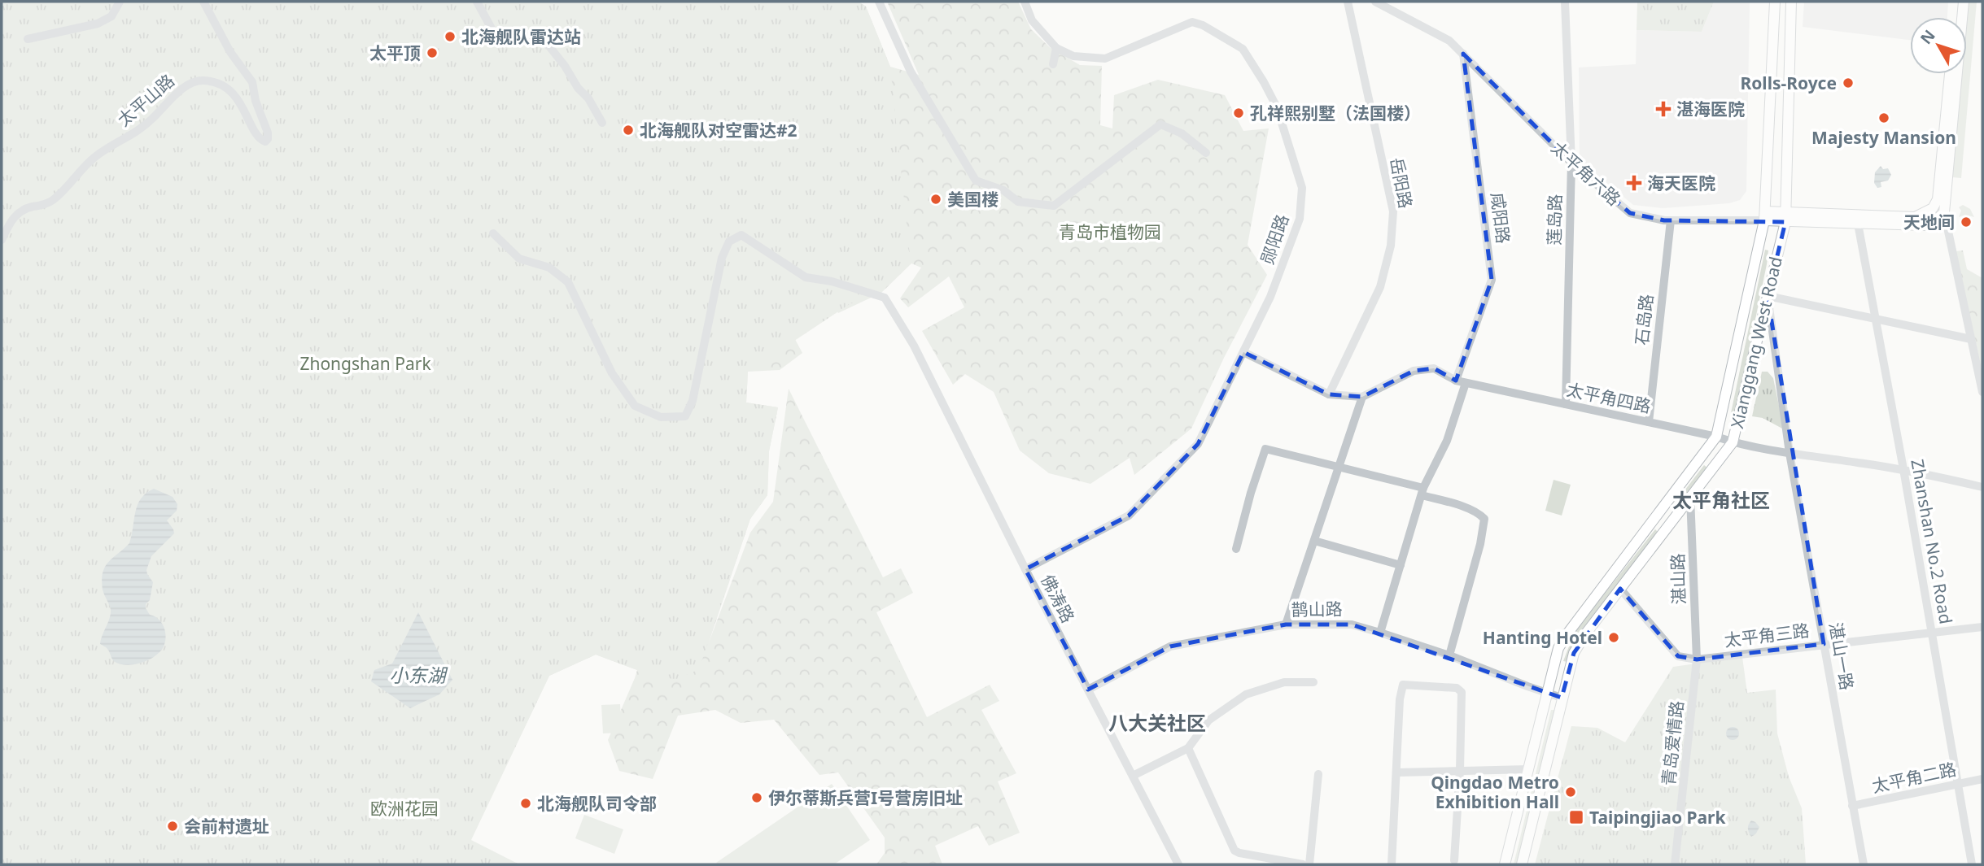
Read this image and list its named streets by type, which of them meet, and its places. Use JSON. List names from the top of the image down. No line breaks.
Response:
{"streets":{"main road":["Xianggang West Road"],"street":["太平山路","太平角六路","岳阳路","咸阳路","莲岛路","郧阳路","石岛路","太平角四路","Zhanshan No.2 Road","湛山路","佛涛路","鹊山路","太平角三路","湛山一路","青岛爱情路","太平角二路"]},"crossings":[["太平角六路","咸阳路"],["太平角六路","莲岛路"],["太平角六路","石岛路"],["太平角六路","Xianggang West Road"],["咸阳路","太平角四路"],["莲岛路","太平角四路"],["郧阳路","佛涛路"],["石岛路","太平角四路"],["Xianggang West Road","太平角四路"],["Xianggang West Road","湛山路"],["Xianggang West Road","鹊山路"],["Xianggang West Road","太平角三路"],["Xianggang West Road","湛山一路"],["太平角四路","Zhanshan No.2 Road"],["太平角四路","湛山一路"],["Zhanshan No.2 Road","太平角三路"],["Zhanshan No.2 Road","太平角二路"],["湛山路","太平角三路"],["湛山路","青岛爱情路"],["佛涛路","鹊山路"],["太平角三路","湛山一路"],["太平角三路","青岛爱情路"],["湛山一路","太平角二路"]],"districts":["太平角社区","八大关社区"],"water":["小东湖"],"parks":["青岛市植物园","Zhongshan Park","欧洲花园"],"places":{"other":["北海舰队雷达站","太平顶","Rolls-Royce","孔祥熙别墅（法国楼）","Majesty Mansion","北海舰队对空雷达#2","美国楼","天地间","Hanting Hotel","Qingdao Metro Exhibition Hall","伊尔蒂斯兵营I号营房旧址","北海舰队司令部","会前村遗址"],"health":["湛海医院","海天医院"],"transit":["Taipingjiao Park"]},"north":"top left"}
